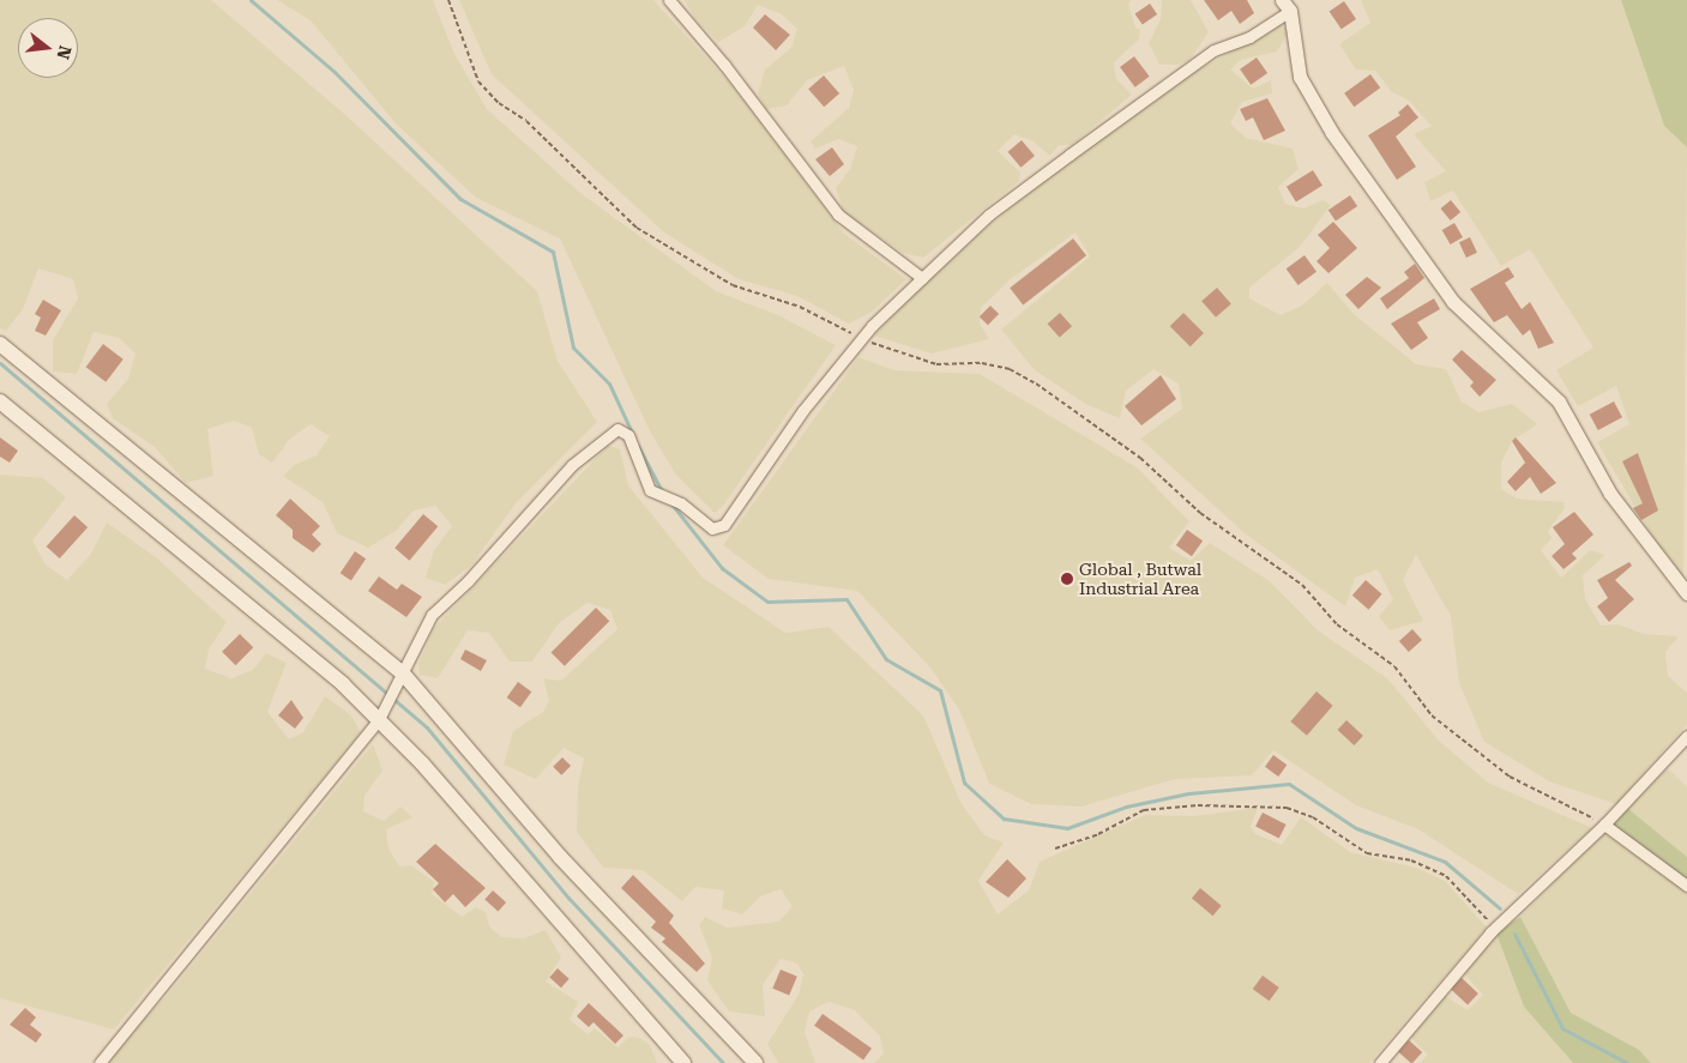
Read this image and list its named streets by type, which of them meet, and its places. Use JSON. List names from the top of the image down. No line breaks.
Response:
{"places":["Global , Butwal Industrial Area"],"north":"right"}
